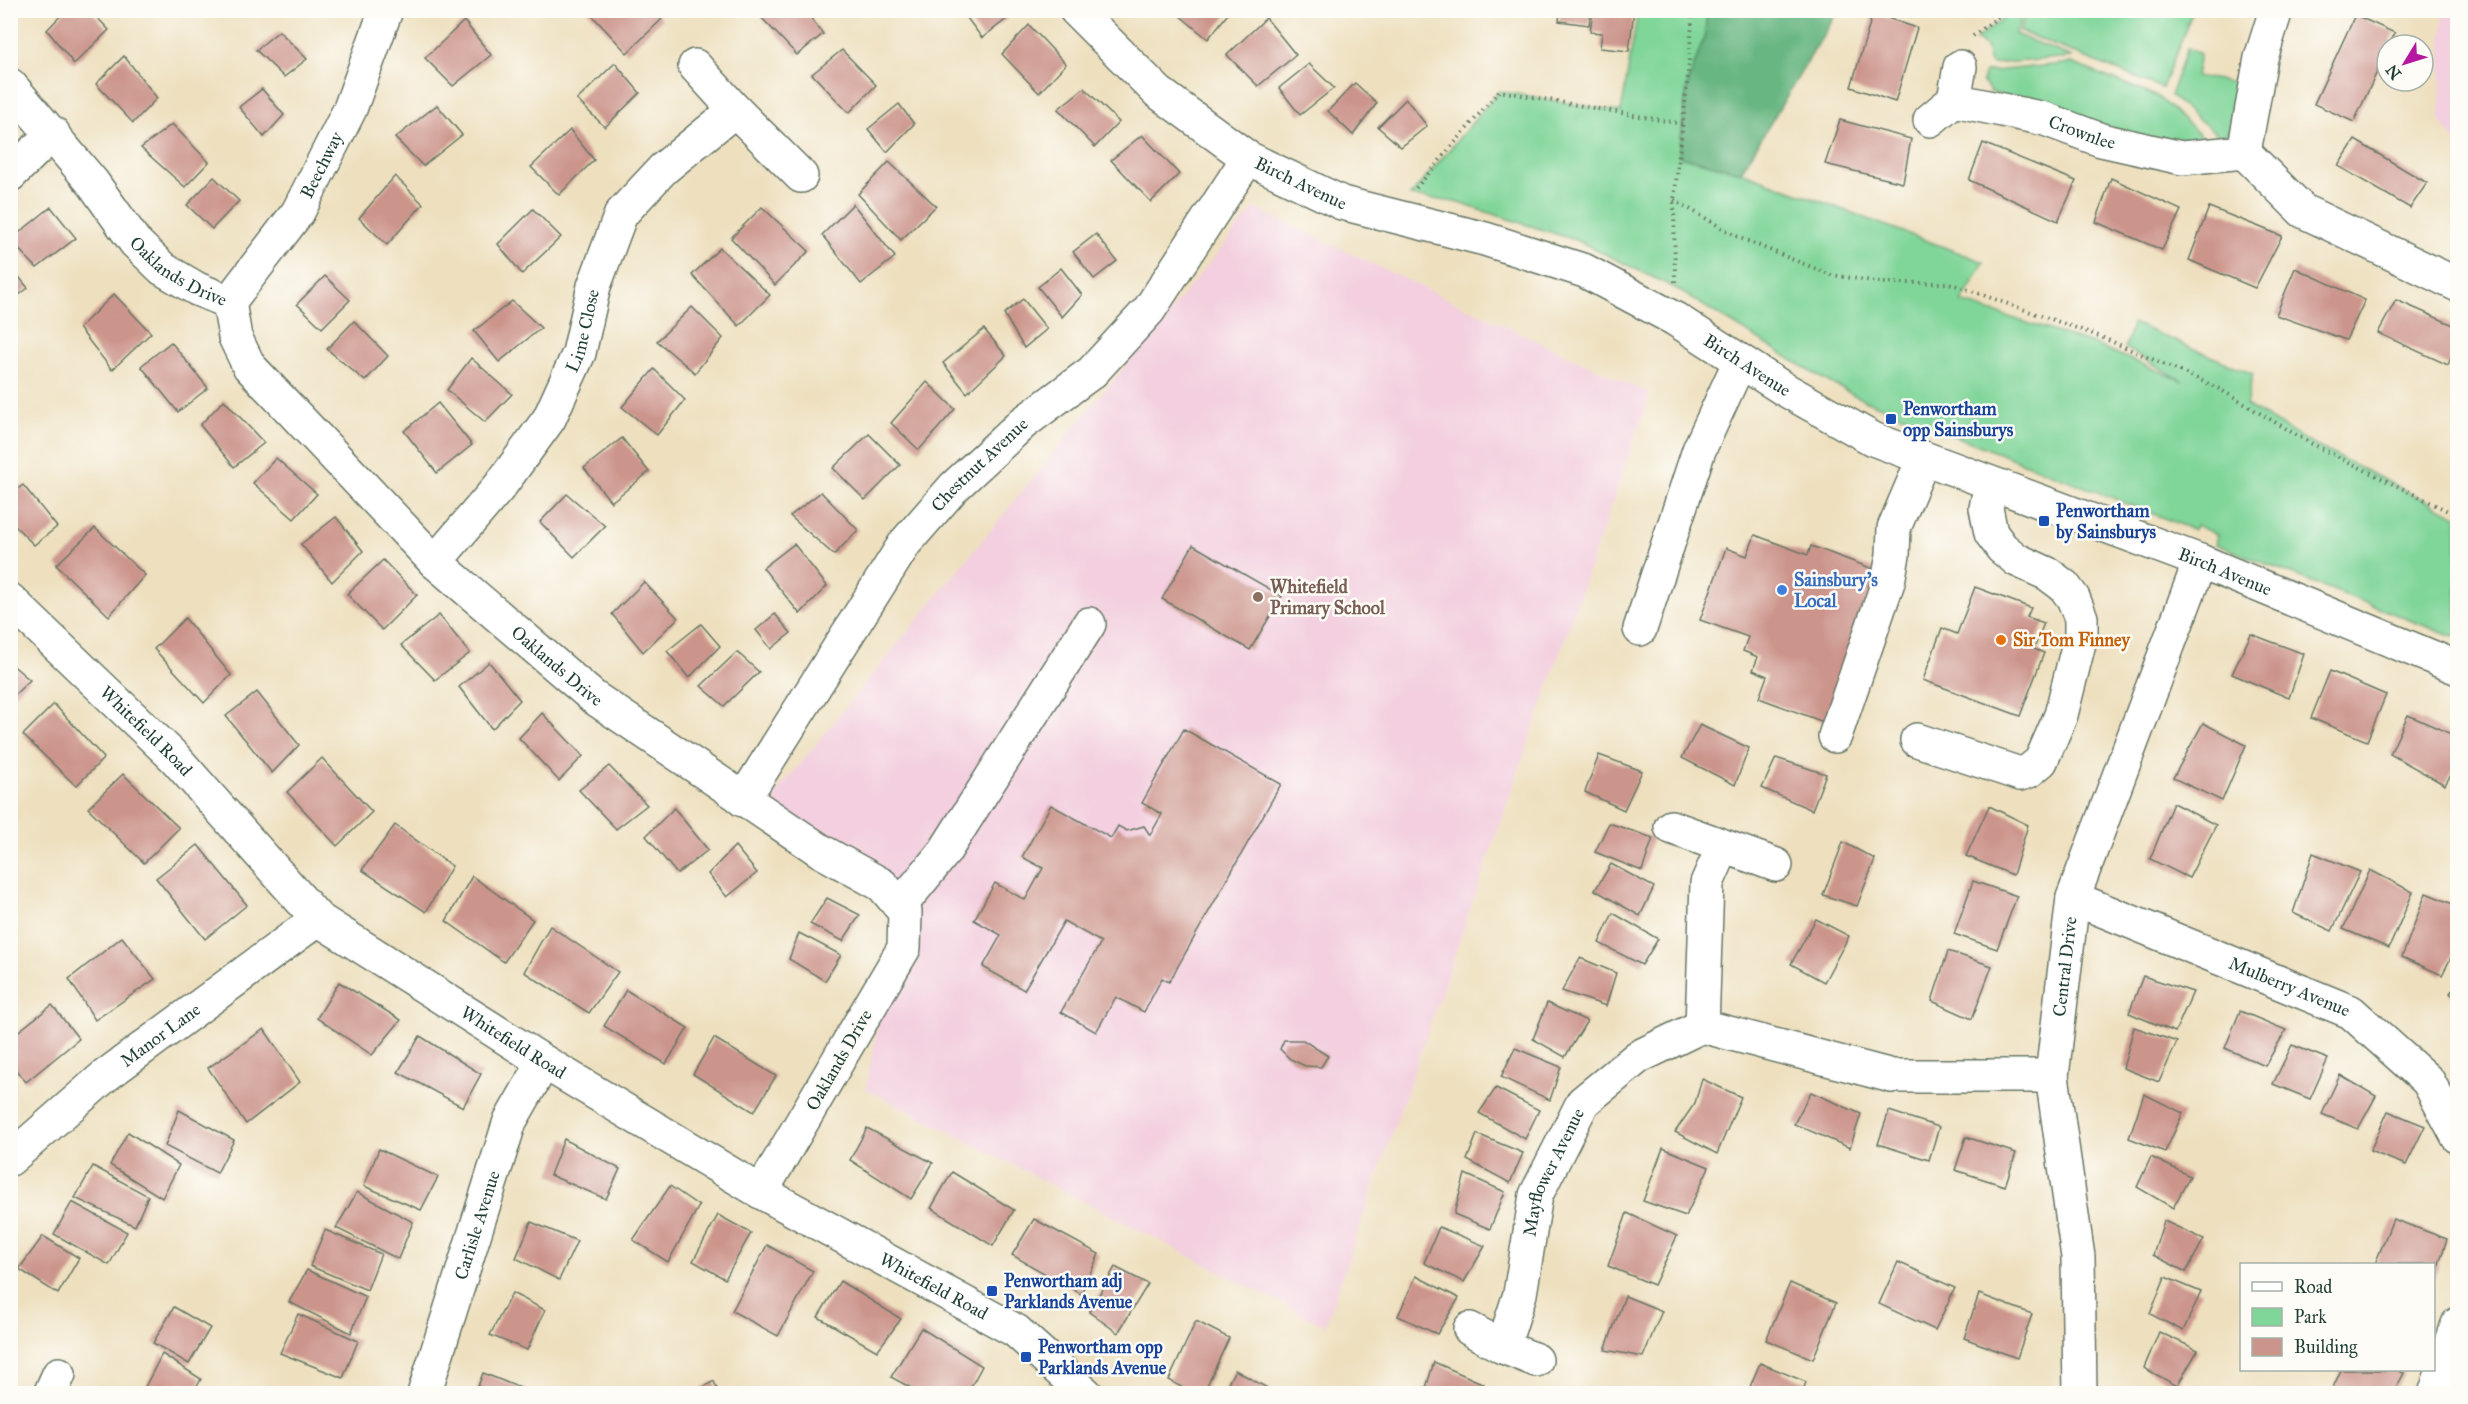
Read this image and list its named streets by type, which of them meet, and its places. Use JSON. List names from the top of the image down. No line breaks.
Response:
{"streets":{"street":["Crownlee","Beechway","Birch Avenue","Oaklands Drive","Lime Close","Chestnut Avenue","Whitefield Road","Central Drive","Mulberry Avenue","Manor Lane","Mayflower Avenue","Carlisle Avenue"]},"crossings":[["Beechway","Oaklands Drive"],["Birch Avenue","Chestnut Avenue"],["Birch Avenue","Central Drive"],["Oaklands Drive","Lime Close"],["Oaklands Drive","Chestnut Avenue"],["Oaklands Drive","Whitefield Road"],["Whitefield Road","Manor Lane"],["Whitefield Road","Carlisle Avenue"],["Central Drive","Mulberry Avenue"]],"places":{"transit":["Penwortham opp Sainsburys","Penwortham by Sainsburys","Penwortham adj Parklands Avenue","Penwortham opp Parklands Avenue"],"other":["Sainsbury's Local","Whitefield Primary School","Sir Tom Finney"]},"legend":["Road","Park","Building"],"north":"bottom left"}
